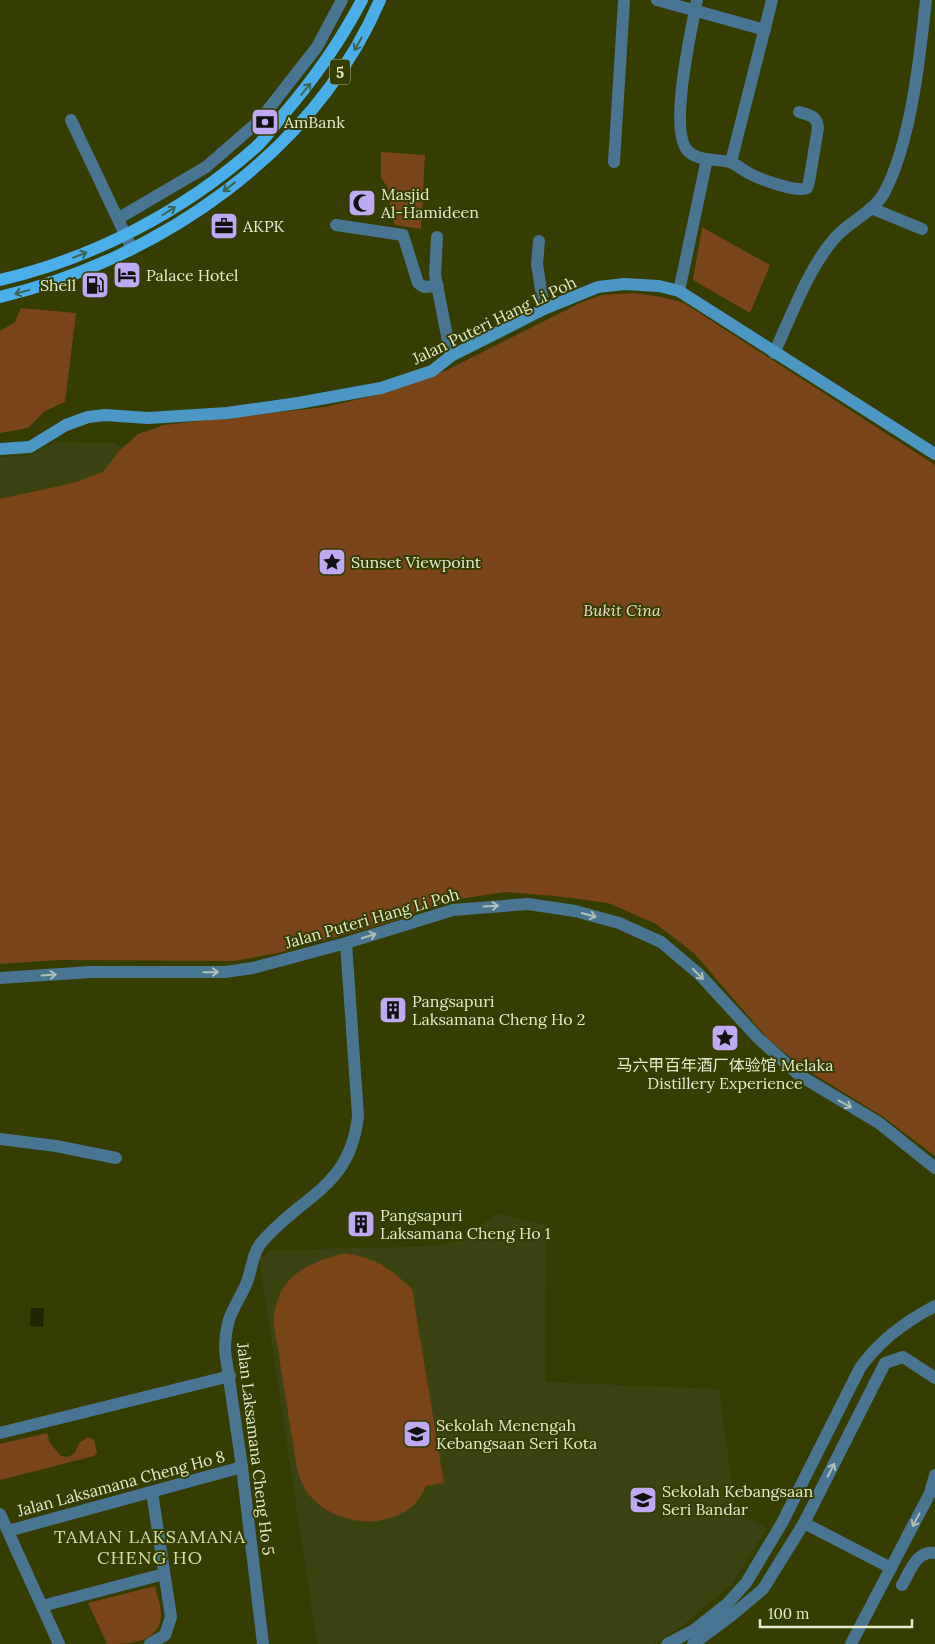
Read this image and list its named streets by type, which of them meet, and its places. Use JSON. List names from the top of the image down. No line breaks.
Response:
{"streets":{"main road":["5","Jalan Puteri Hang Li Poh"],"street":["Jalan Laksamana Cheng Ho 5","Jalan Laksamana Cheng Ho 8"]},"crossings":[["Jalan Puteri Hang Li Poh","Jalan Laksamana Cheng Ho 5"],["Jalan Laksamana Cheng Ho 5","Jalan Laksamana Cheng Ho 8"]],"one_way":["Jalan Puteri Hang Li Poh"],"districts":["TAMAN LAKSAMANA CHENG HO"],"parks":["Bukit Cina"],"places":{"bank":["AmBank"],"mosque":["Masjid Al-Hamideen"],"office":["AKPK"],"hotel":["Palace Hotel"],"fuel station":["Shell"],"place":["Sunset Viewpoint","马六甲百年酒厂体验馆 Melaka Distillery Experience"],"building":["Pangsapuri Laksamana Cheng Ho 2","Pangsapuri Laksamana Cheng Ho 1"],"school or university":["Sekolah Menengah Kebangsaan Seri Kota","Sekolah Kebangsaan Seri Bandar"]},"scale_bar":"100 m"}
